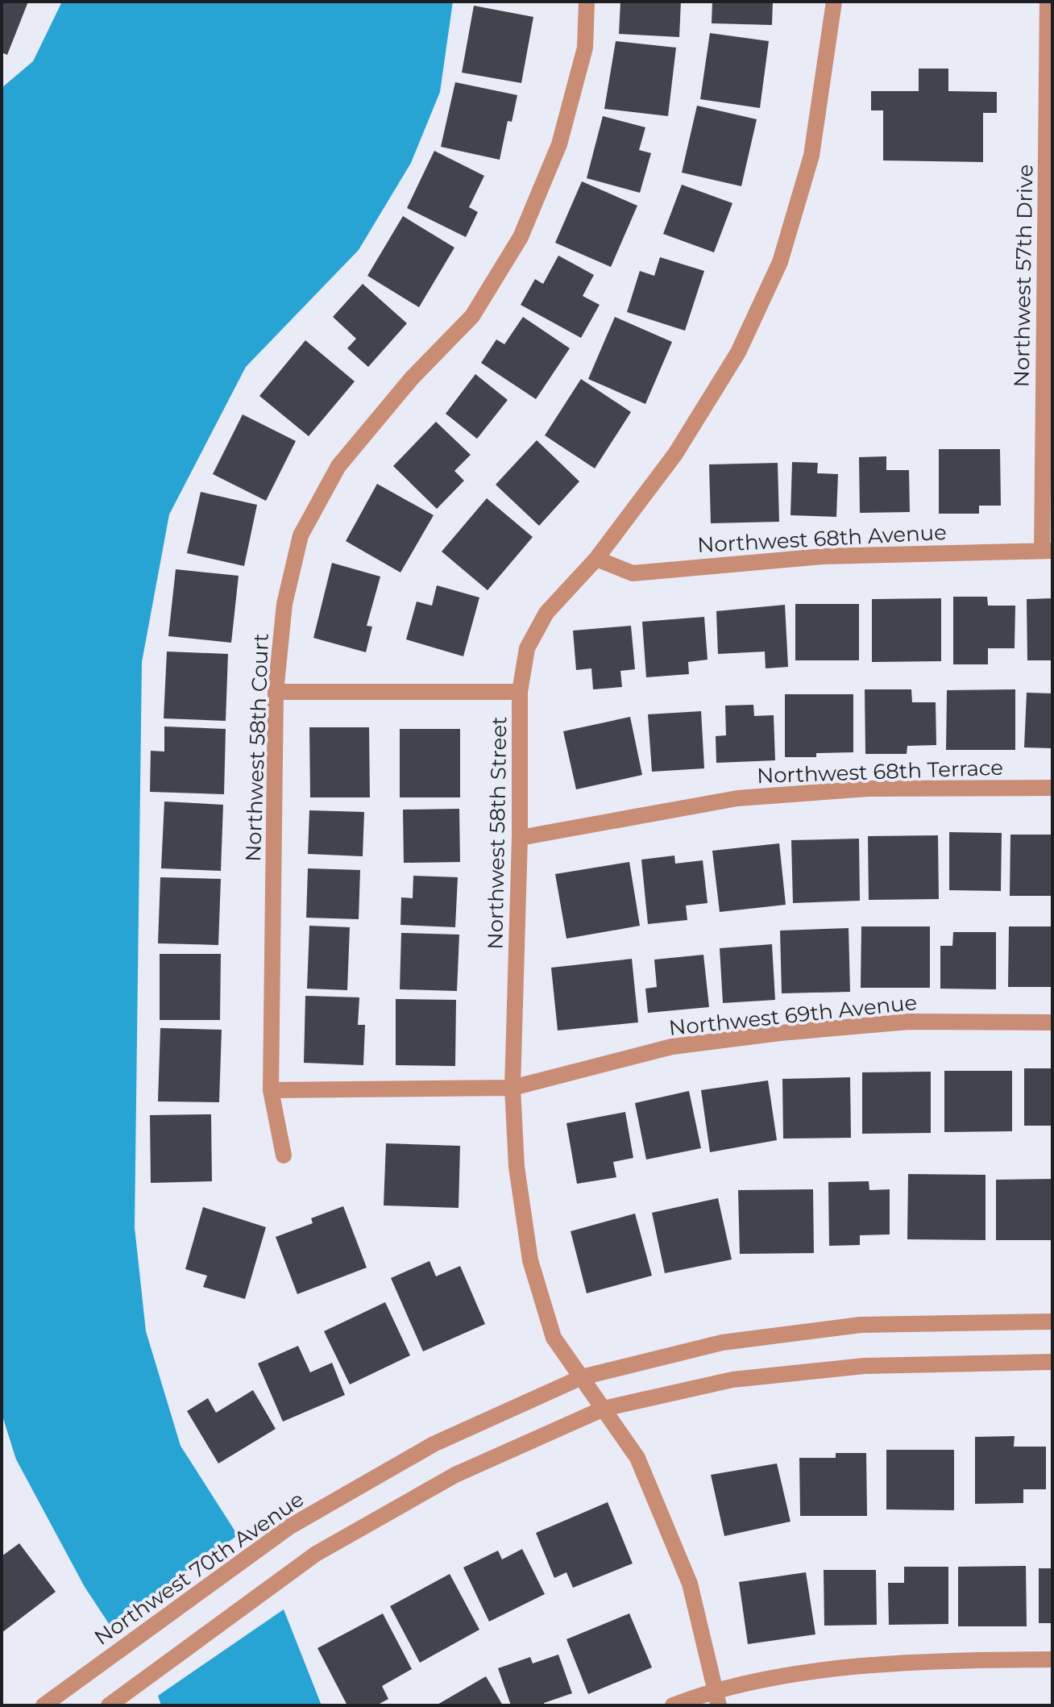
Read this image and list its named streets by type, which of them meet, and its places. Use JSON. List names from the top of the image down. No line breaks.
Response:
{"streets":{"street":["Northwest 57th Drive","Northwest 68th Avenue","Northwest 58th Court","Northwest 68th Terrace","Northwest 58th Street","Northwest 69th Avenue","Northwest 70th Avenue"]},"crossings":[["Northwest 57th Drive","Northwest 68th Avenue"],["Northwest 68th Avenue","Northwest 58th Street"],["Northwest 58th Court","Northwest 69th Avenue"],["Northwest 68th Terrace","Northwest 58th Street"],["Northwest 58th Street","Northwest 69th Avenue"],["Northwest 58th Street","Northwest 70th Avenue"]]}
